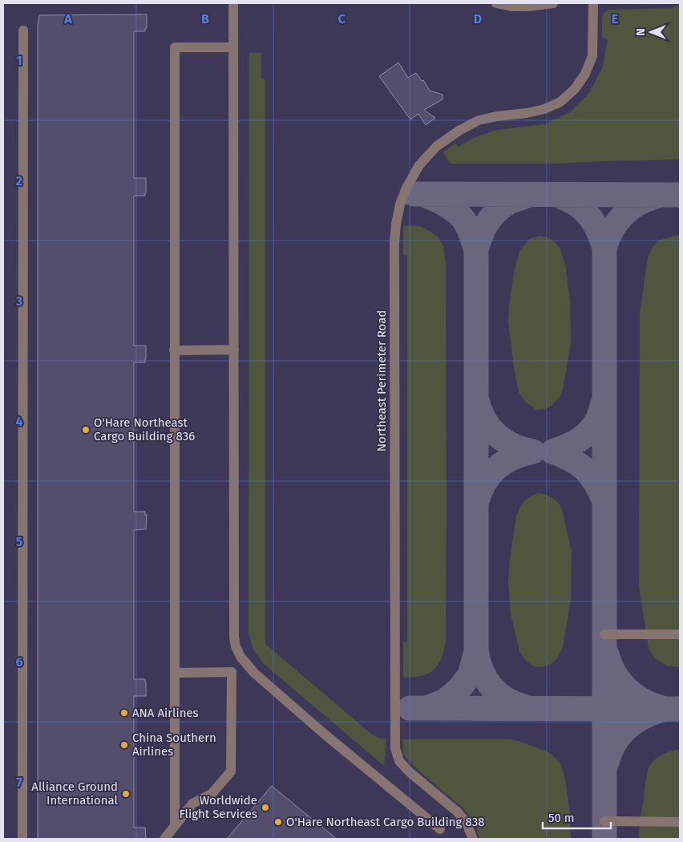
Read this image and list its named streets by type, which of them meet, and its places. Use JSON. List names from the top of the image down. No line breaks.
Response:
{"streets":{"street":["Northeast Perimeter Road"]},"places":["O'Hare Northeast Cargo Building 836","ANA Airlines","China Southern Airlines","Alliance Ground International","Worldwide Flight Services","O'Hare Northeast Cargo Building 838"],"scale_bar":"50 m","north":"left","grid":{"columns":["A","B","C","D","E"],"rows":["1","2","3","4","5","6","7"]}}
